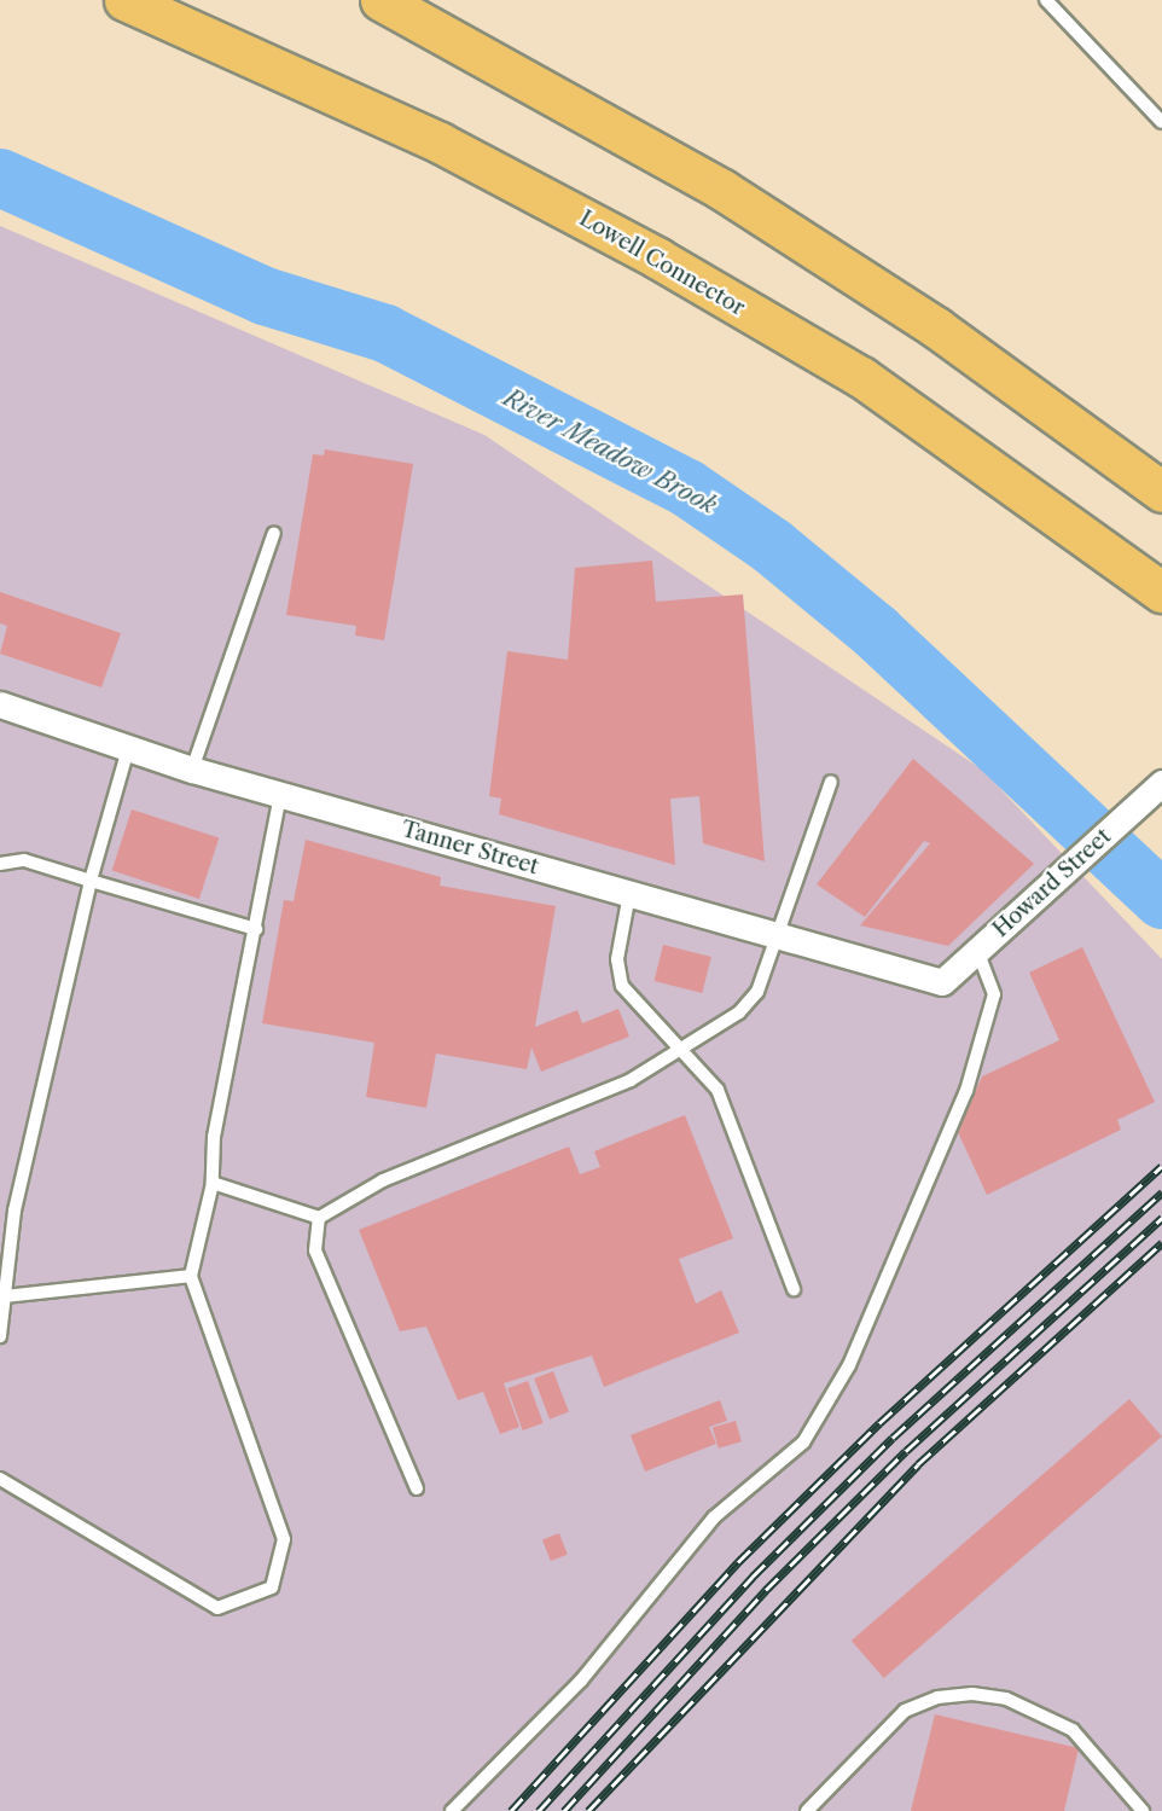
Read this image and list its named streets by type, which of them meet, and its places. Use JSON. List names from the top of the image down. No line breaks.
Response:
{"streets":{"highway":["Lowell Connector"],"street":["Tanner Street","Howard Street"]},"crossings":[["Tanner Street","Howard Street"]],"water":["River Meadow Brook"]}
